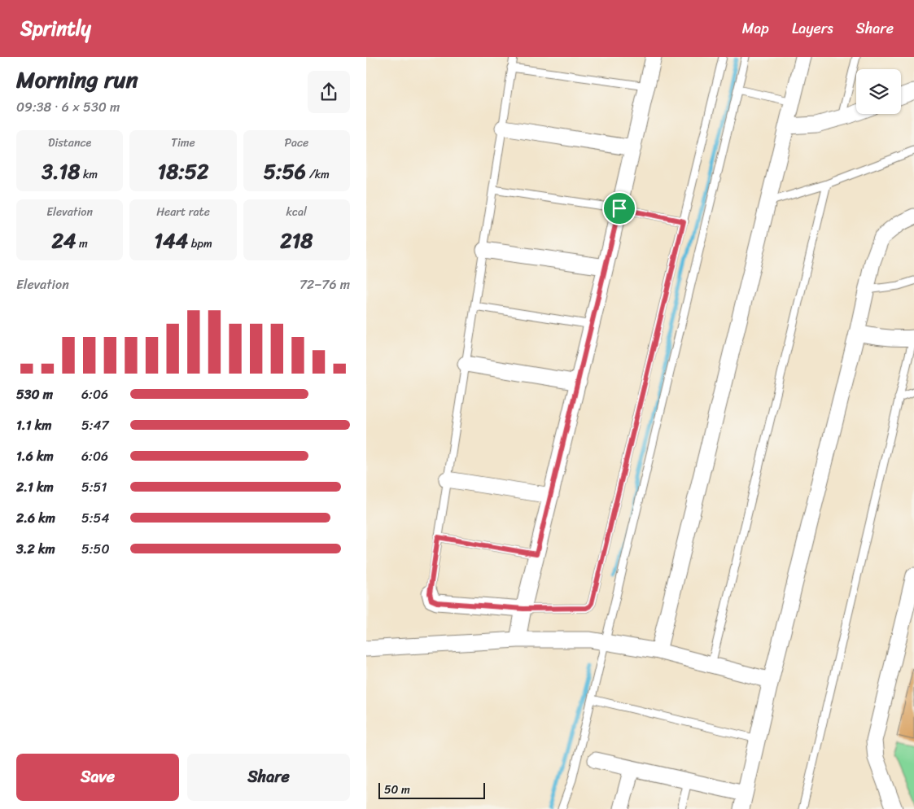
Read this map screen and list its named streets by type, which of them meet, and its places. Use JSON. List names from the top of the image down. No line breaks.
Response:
{"scale_bar":"50 m","page":{"header":"Sprintly","nav":["Map","Layers","Share"],"heading":["Morning run","09:38 · 6 × 530 m"],"stats":[["Distance","3.18 km"],["Time","18:52"],["Pace","5:56 /km"],["Elevation","24 m"],["Heart rate","144 bpm"],["kcal","218"]],"chart":["Elevation","72–76 m"],"list":[{"name":"530 m","note":"6:06"},{"name":"1.1 km","note":"5:47"},{"name":"1.6 km","note":"6:06"},{"name":"2.1 km","note":"5:51"},{"name":"2.6 km","note":"5:54"},{"name":"3.2 km","note":"5:50"}],"buttons":["Save","Share"],"scale":"50 m"}}
